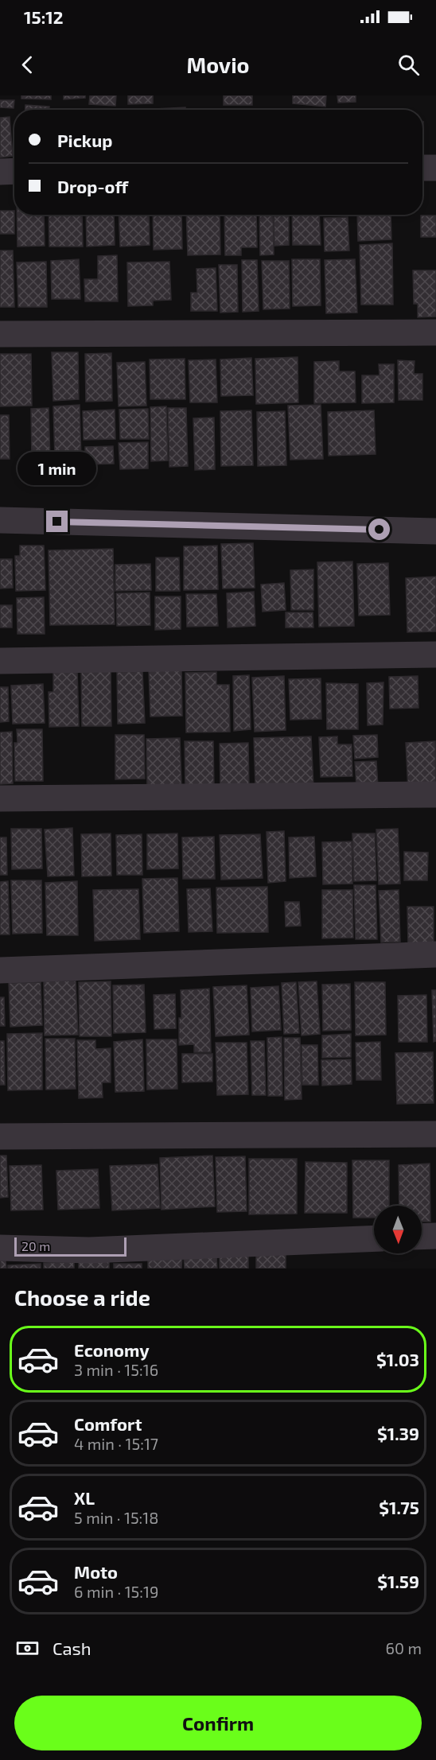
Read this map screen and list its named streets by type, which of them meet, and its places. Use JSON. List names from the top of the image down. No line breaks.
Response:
{"scale_bar":"20 m","north":"bottom","page":{"status":"15:12","header":"Movio","banner":["Pickup","Drop-off"],"bubble":"1 min","scale":"20 m","heading":"Choose a ride","list":[{"name":"Economy","note":"3 min · 15:16","value":"$1.03"},{"name":"Comfort","note":"4 min · 15:17","value":"$1.39"},{"name":"XL","note":"5 min · 15:18","value":"$1.75"},{"name":"Moto","note":"6 min · 15:19","value":"$1.59"}],"pay":["Cash","60 m"],"buttons":"Confirm"}}
